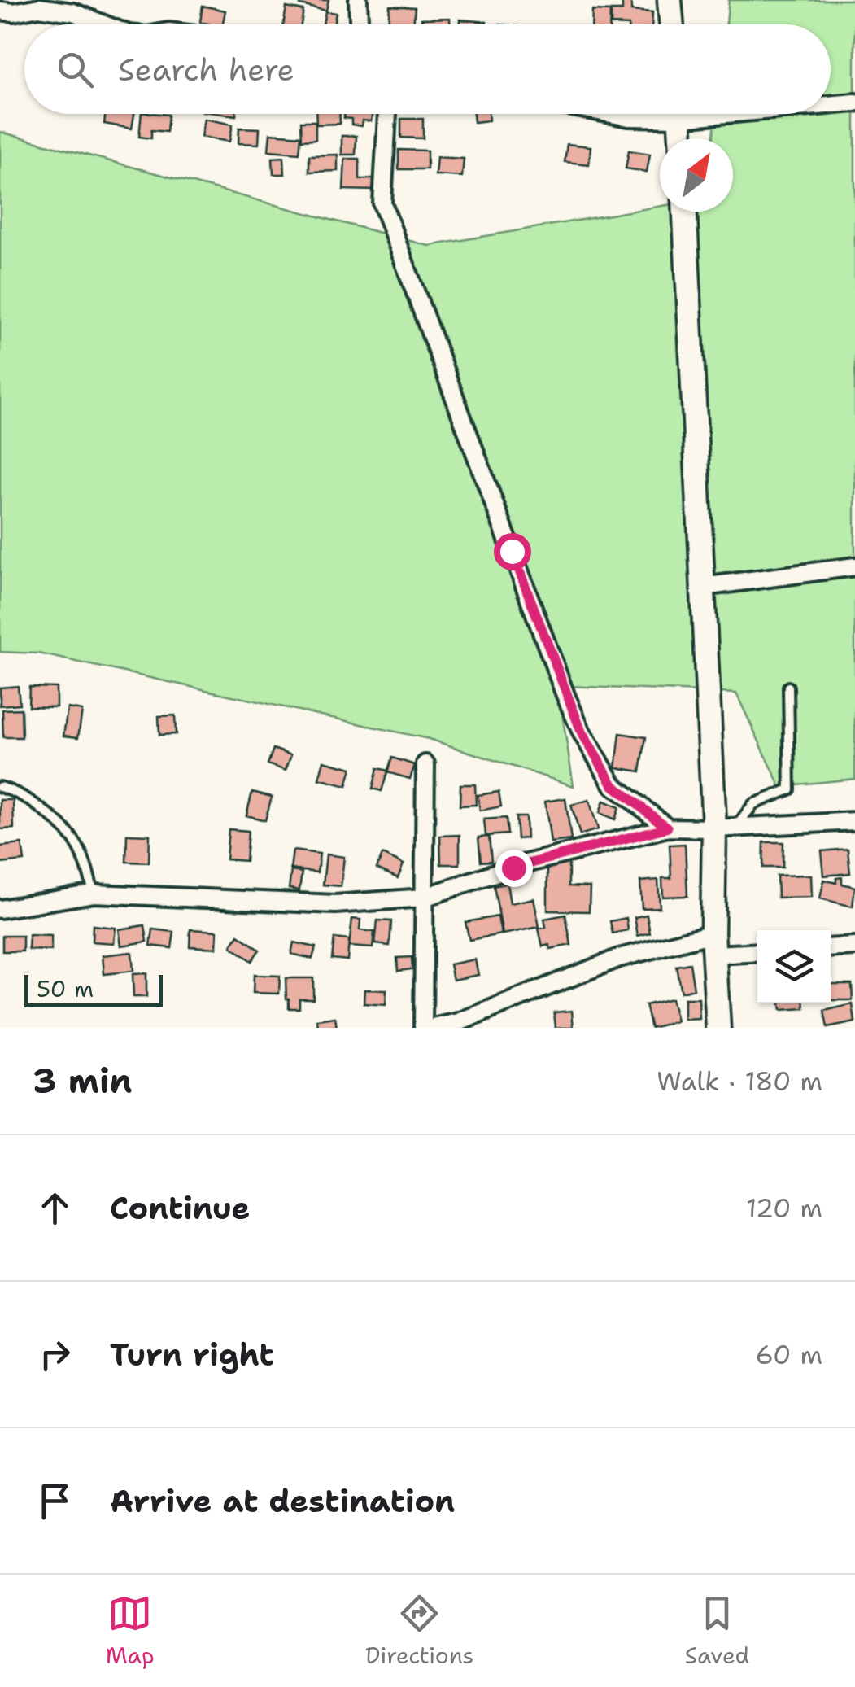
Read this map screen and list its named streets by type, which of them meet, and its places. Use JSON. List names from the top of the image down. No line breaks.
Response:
{"scale_bar":"50 m","north":"top right","page":{"search":"Search here","scale":"50 m","heading":["3 min","Walk · 180 m"],"list":[["Continue","120 m"],["Turn right","60 m"],"Arrive at destination"],"nav":["Map","Directions","Saved"]}}
